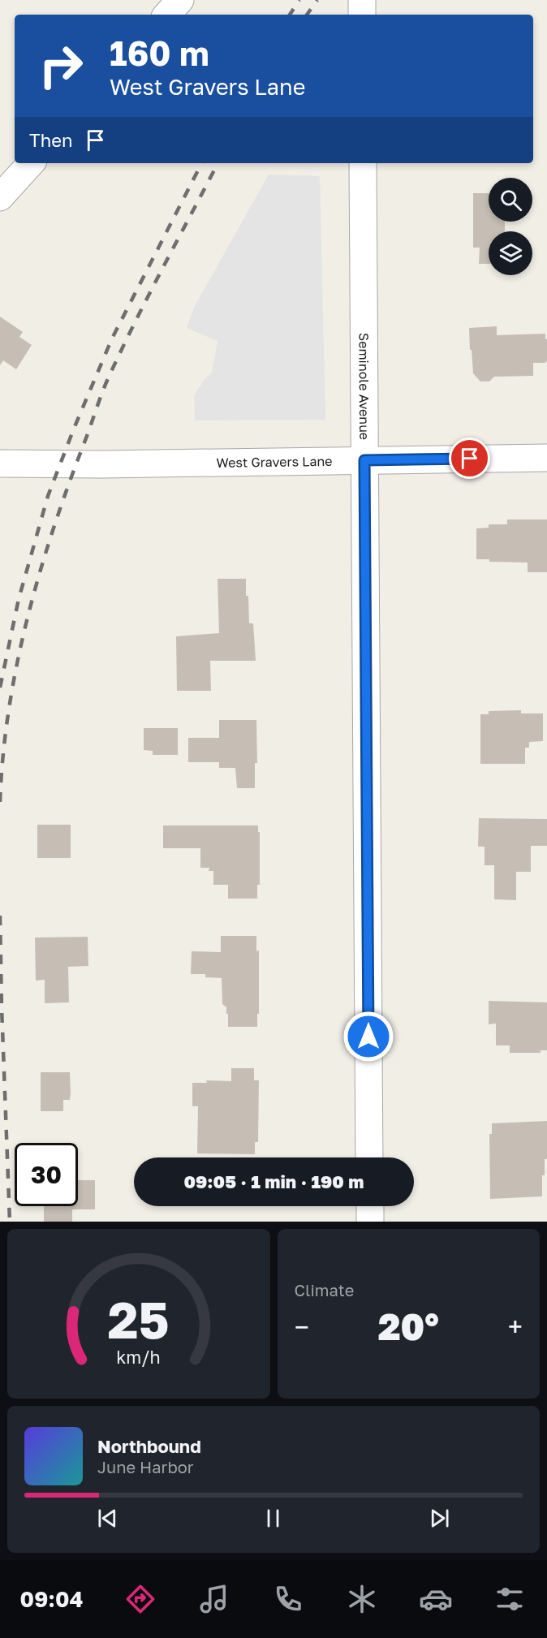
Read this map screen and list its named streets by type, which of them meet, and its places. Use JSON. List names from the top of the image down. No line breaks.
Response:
{"streets":{"street":["Seminole Avenue","West Gravers Lane"]},"crossings":[["Seminole Avenue","West Gravers Lane"]],"page":{"turn":["160 m","West Gravers Lane"],"then":"Then","limit":"30","trip":"09:05 · 1 min · 190 m","tile":"Climate","heat":["−","20°","+"],"song":["Northbound","June Harbor"],"tabs":"09:04","gauge":["25","km/h"]}}
